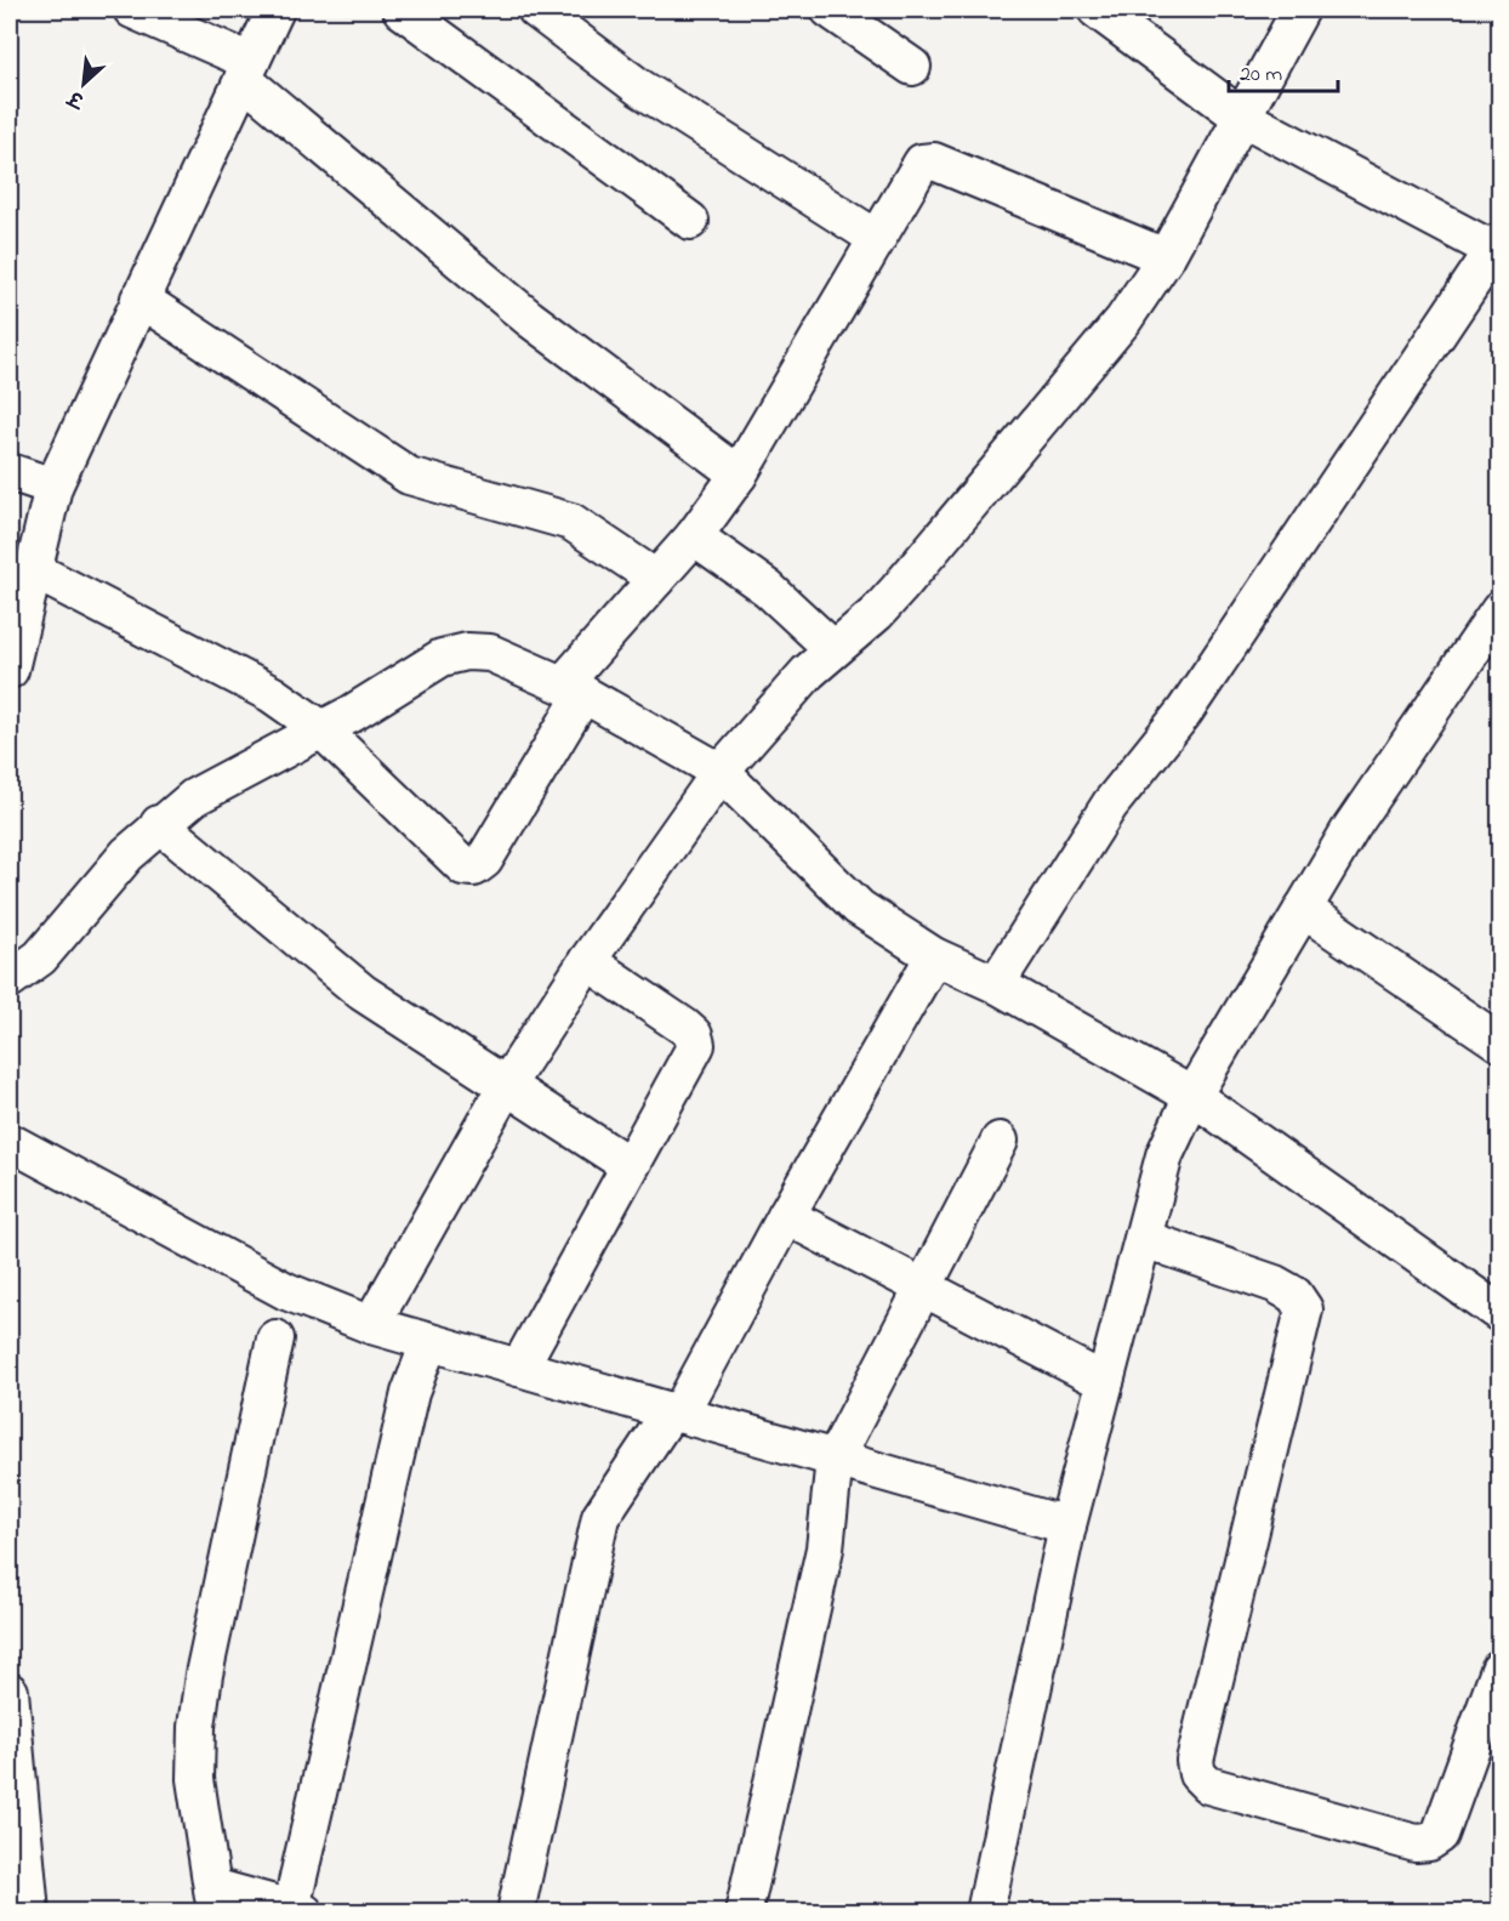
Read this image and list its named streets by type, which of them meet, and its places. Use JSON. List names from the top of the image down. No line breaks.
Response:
{"scale_bar":"20 m","north":"bottom left"}
